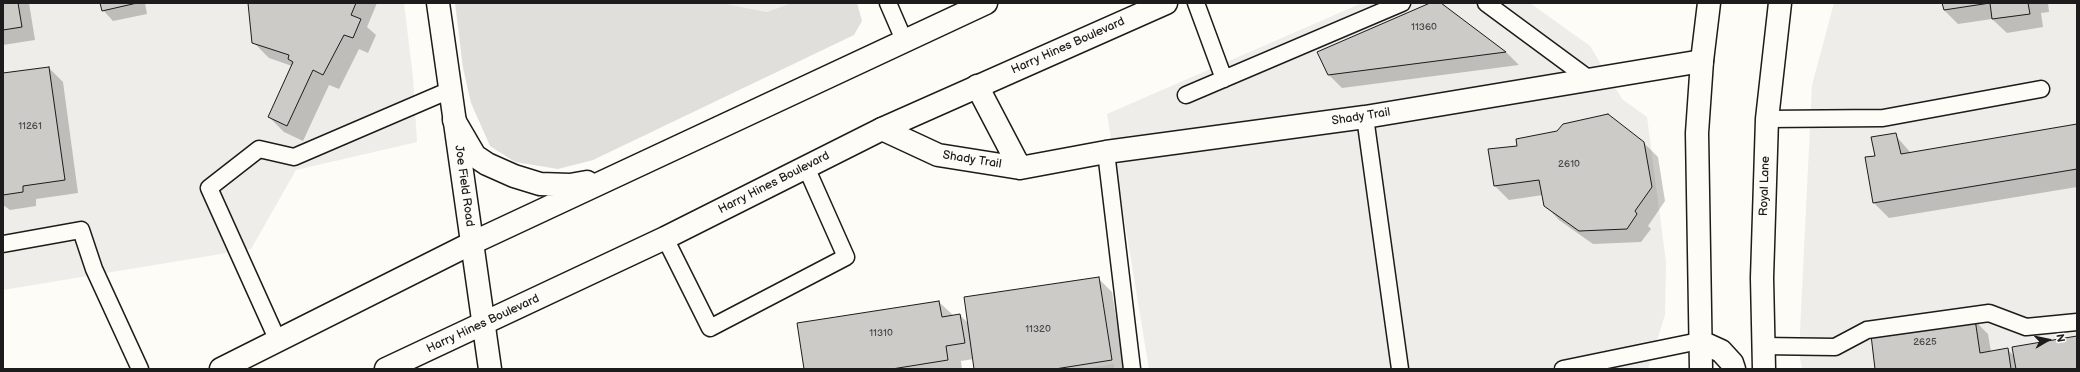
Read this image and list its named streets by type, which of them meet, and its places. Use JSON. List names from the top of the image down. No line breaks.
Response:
{"streets":{"main road":["Harry Hines Boulevard","Shady Trail","Joe Field Road","Royal Lane"]},"crossings":[["Harry Hines Boulevard","Shady Trail"],["Harry Hines Boulevard","Joe Field Road"]],"house_numbers":["11360","11261","2610","11320","11310","2625"],"north":"right"}
